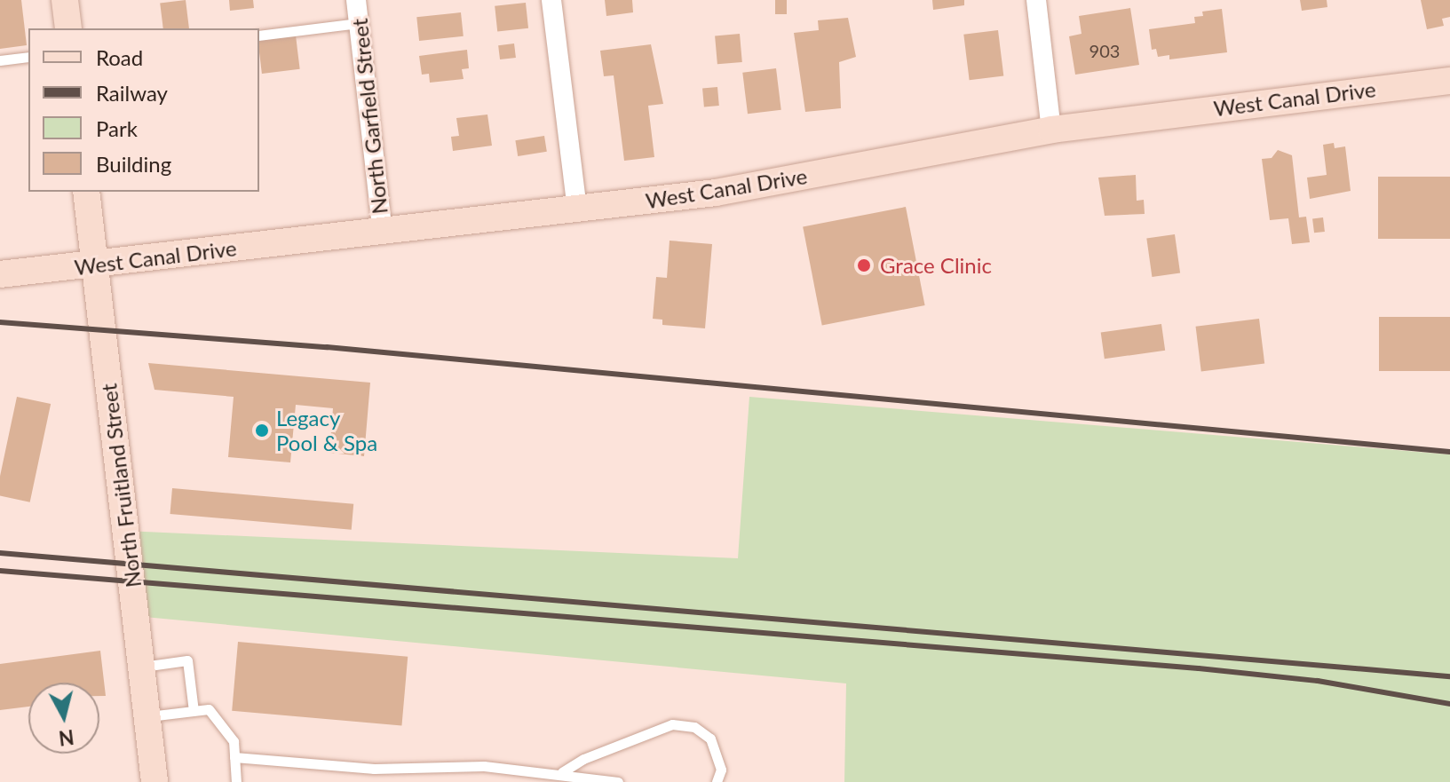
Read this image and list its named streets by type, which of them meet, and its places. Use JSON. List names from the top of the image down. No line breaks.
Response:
{"streets":{"street":["West Canal Drive","North Garfield Street","North Fruitland Street"]},"crossings":[["West Canal Drive","North Garfield Street"],["West Canal Drive","North Fruitland Street"]],"places":["Grace Clinic","Legacy Pool & Spa"],"house_numbers":["903"],"legend":["Road","Railway","Park","Building"],"north":"bottom"}
